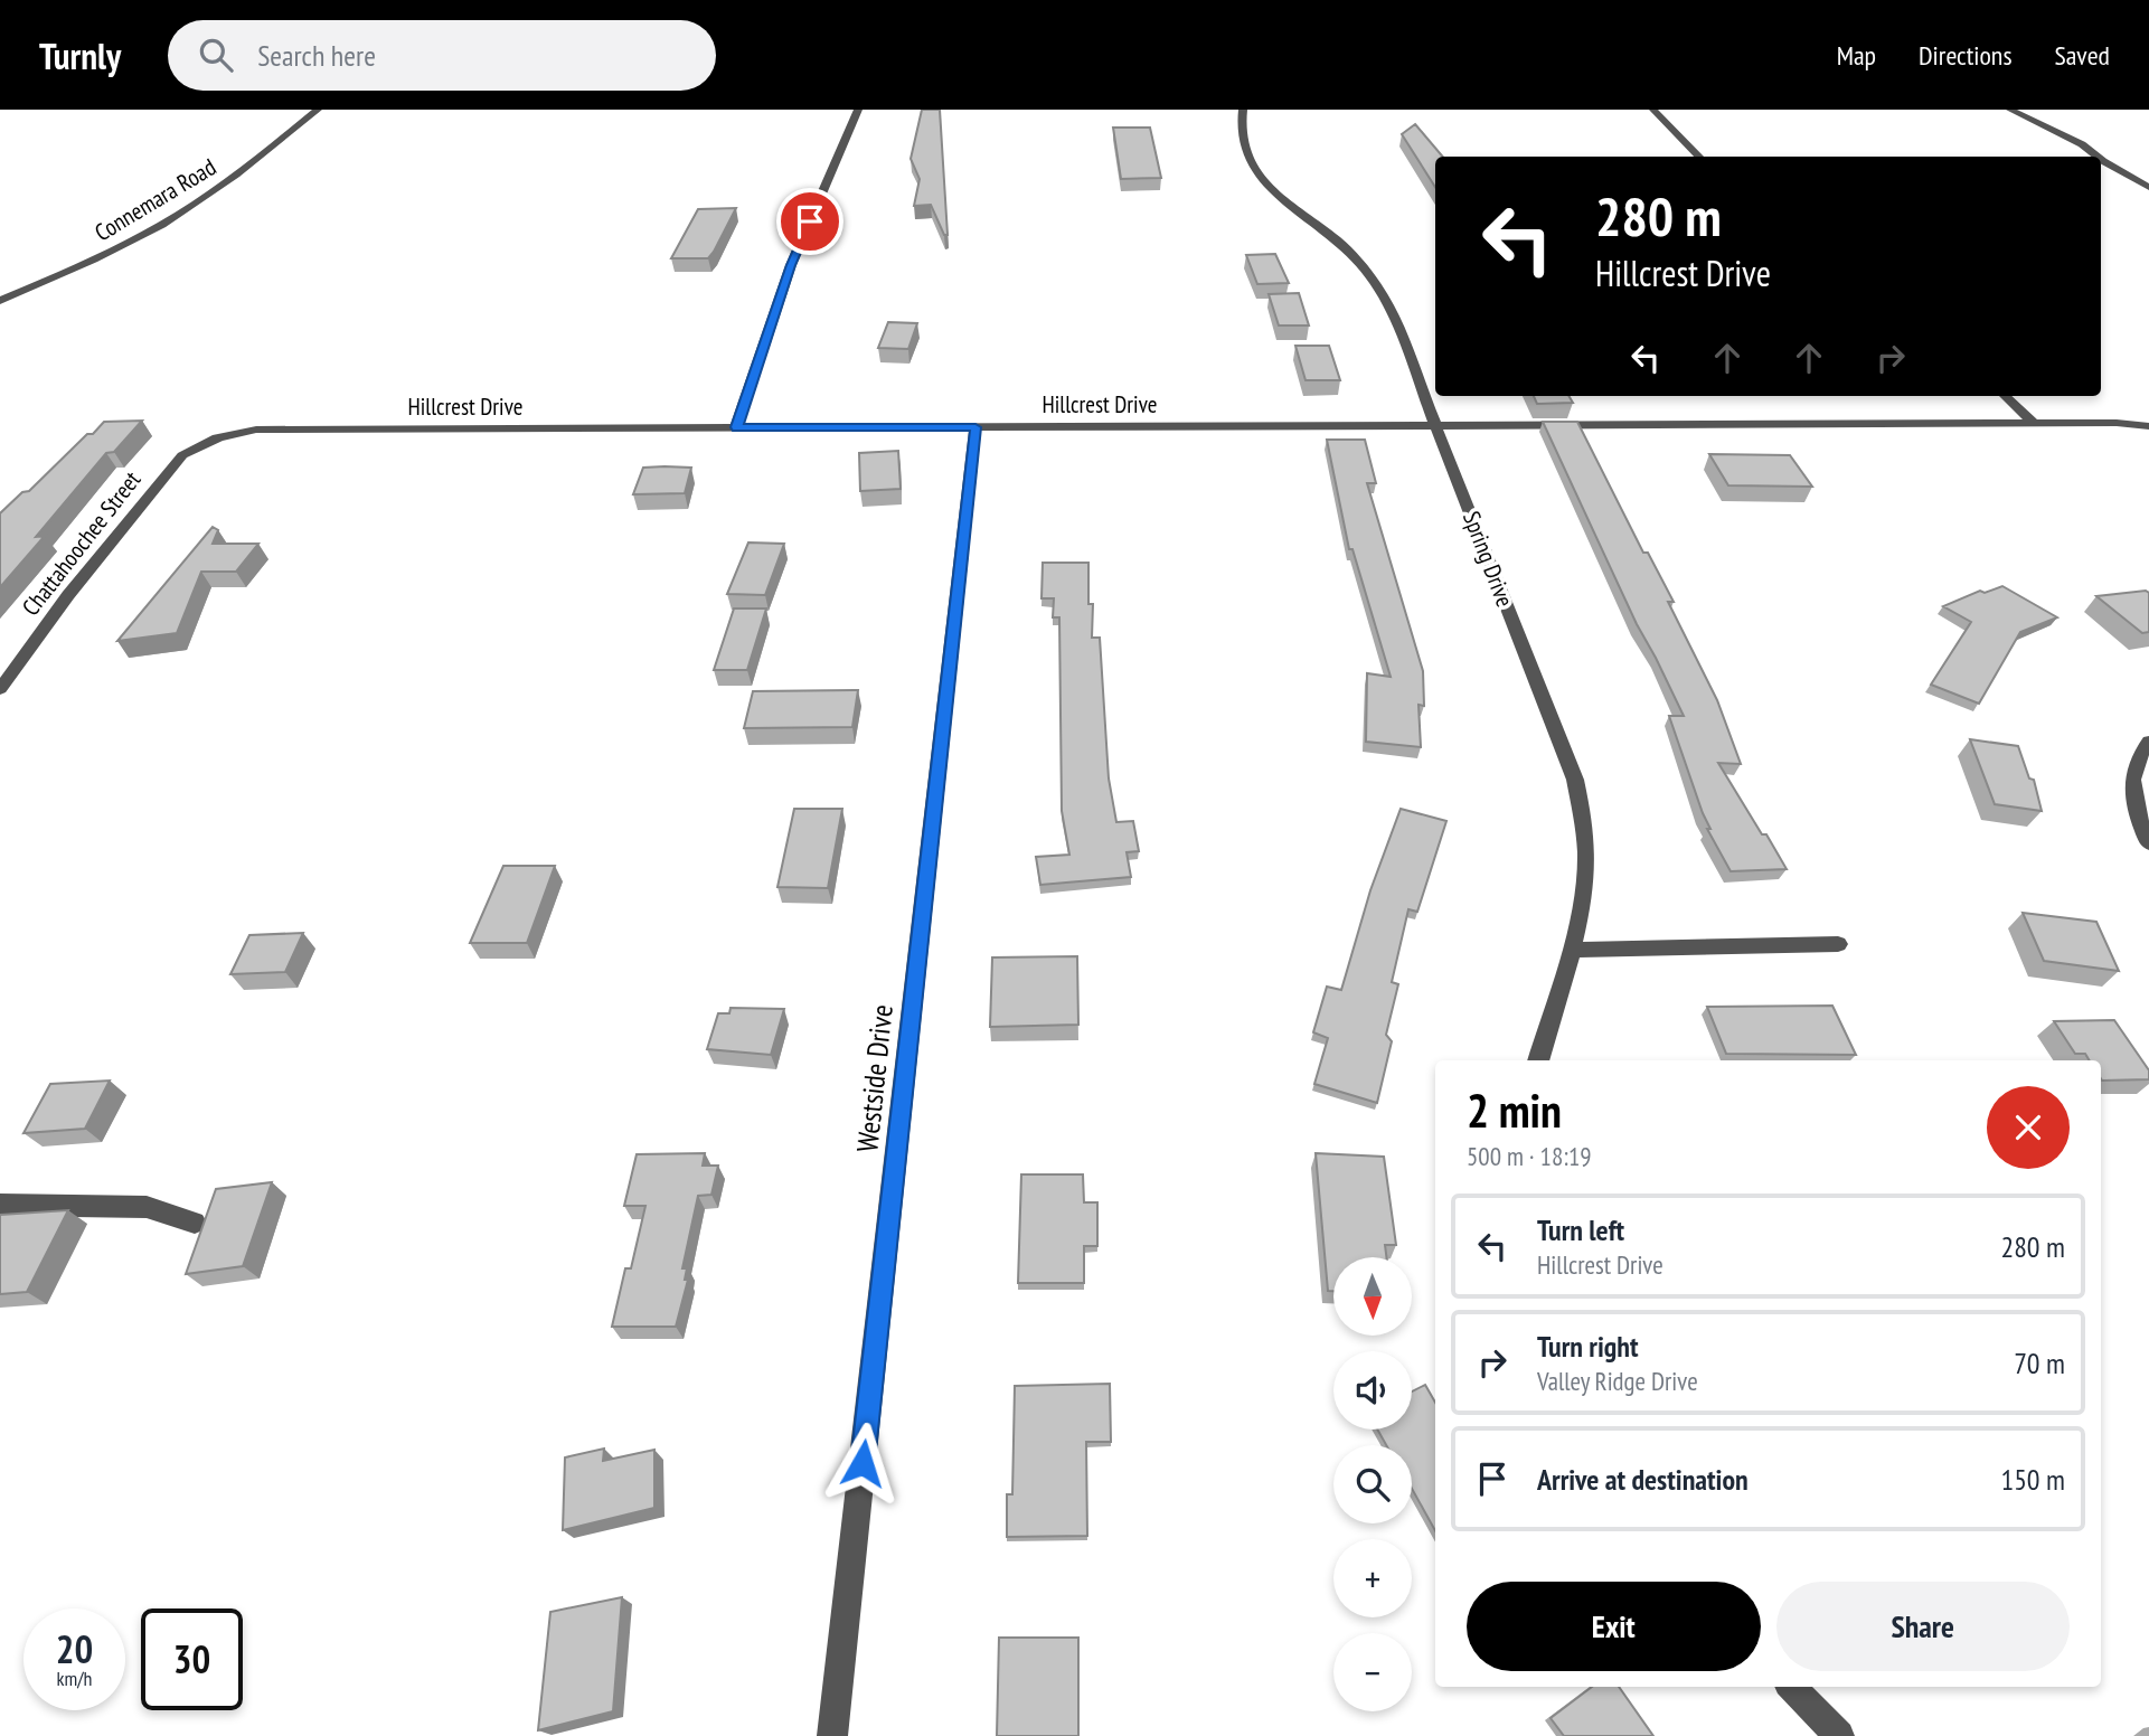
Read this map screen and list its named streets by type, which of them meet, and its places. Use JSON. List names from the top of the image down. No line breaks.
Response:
{"streets":{"street":["Connemara Road","Hillcrest Drive","Chattahoochee Street","Spring Drive","Westside Drive"]},"crossings":[["Hillcrest Drive","Chattahoochee Street"],["Hillcrest Drive","Spring Drive"],["Hillcrest Drive","Westside Drive"]],"north":"bottom","page":{"header":"Turnly","search":"Search here","nav":["Map","Directions","Saved"],"turn":["280 m","Hillcrest Drive"],"heading":["2 min","500 m · 18:19"],"list":[{"name":"Turn left","note":"Hillcrest Drive","value":"280 m"},{"name":"Turn right","note":"Valley Ridge Drive","value":"70 m"},{"name":"Arrive at destination","value":"150 m"}],"map_buttons":["+","−"],"buttons":["Exit","Share"],"speed":"20 km/h","limit":"30"}}
